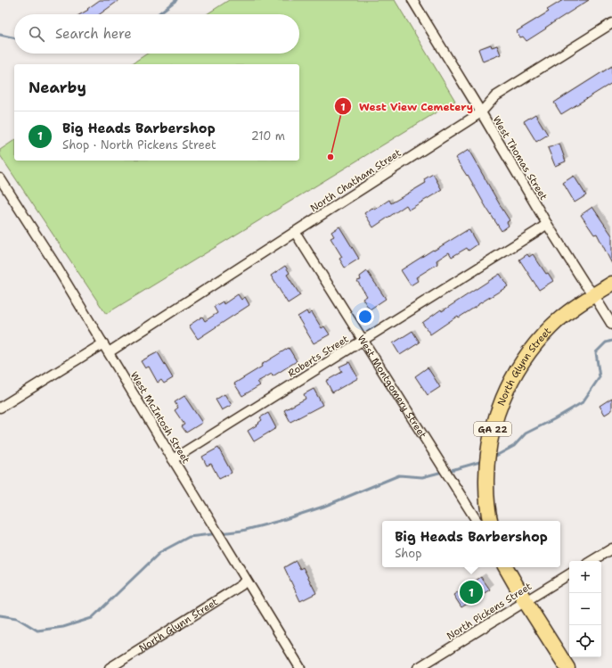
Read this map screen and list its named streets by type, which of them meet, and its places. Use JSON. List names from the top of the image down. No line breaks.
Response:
{"streets":{"main road":["North Glynn Street","GA 22"],"street":["West Thomas Street","North Chatham Street","Roberts Street","West Montgomery Street","West McIntosh Street","North Pickens Street"]},"crossings":[["West Thomas Street","North Chatham Street"],["West Thomas Street","Roberts Street"],["West Thomas Street","North Glynn Street"],["North Chatham Street","West Montgomery Street"],["North Chatham Street","West McIntosh Street"],["Roberts Street","West Montgomery Street"],["Roberts Street","West McIntosh Street"],["North Glynn Street","West McIntosh Street"]],"places":["West View Cemetery"],"page":{"search":"Search here","heading":"Nearby","list":[{"mark":"1","name":"Big Heads Barbershop","note":"Shop · North Pickens Street","value":"210 m"}],"popup":["Big Heads Barbershop","Shop"],"map_buttons":["+","−"],"pins":"1"}}
